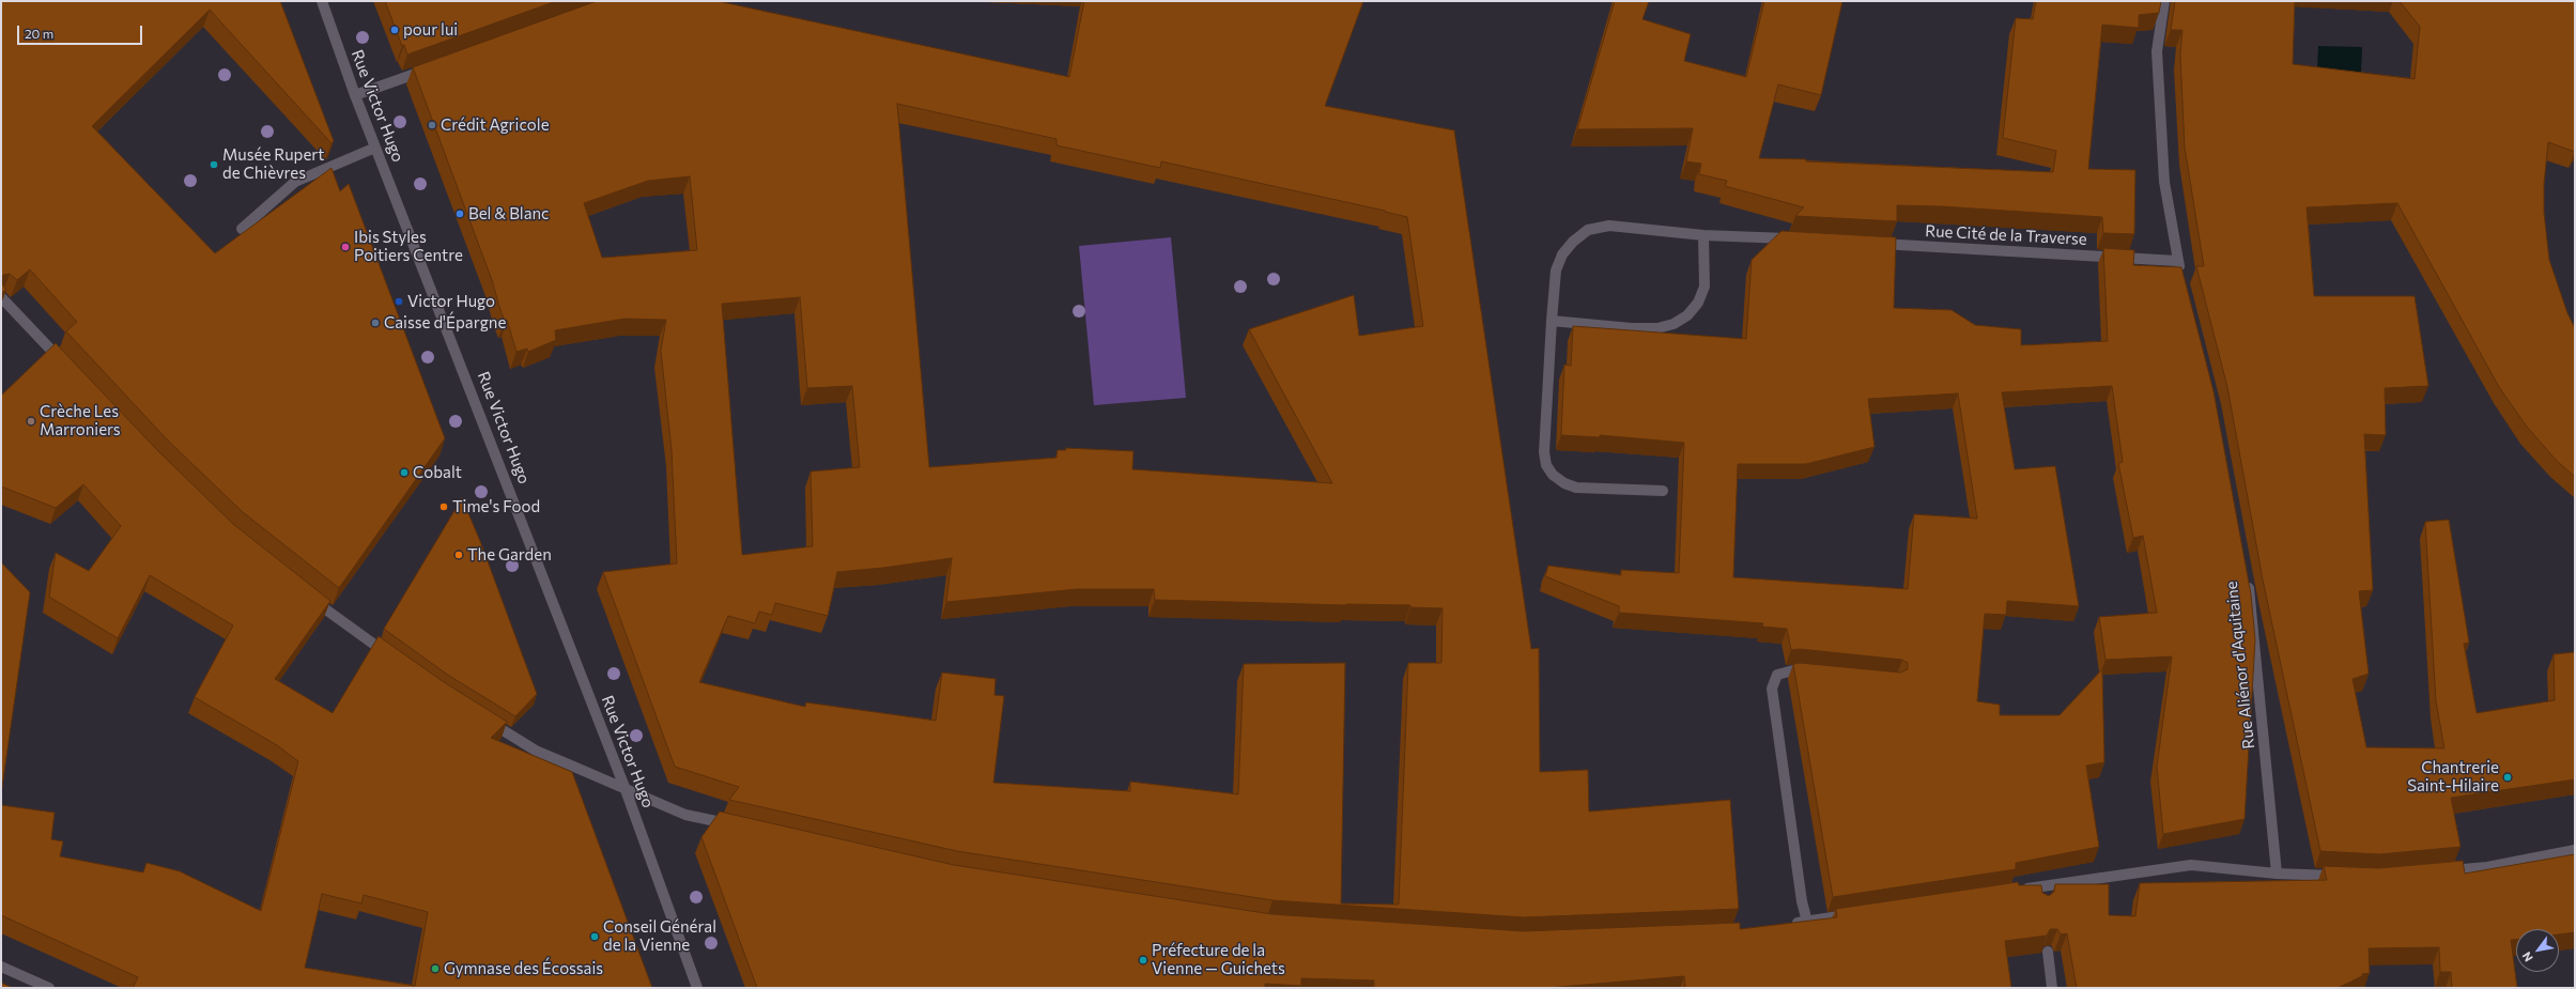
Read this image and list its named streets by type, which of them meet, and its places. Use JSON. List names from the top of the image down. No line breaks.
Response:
{"streets":{"street":["Rue Victor Hugo","Rue Cité de la Traverse","Rue Aliénor d'Aquitaine"]},"places":["pour lui","Crédit Agricole","Musée Rupert de Chièvres","Bel & Blanc","Ibis Styles Poitiers Centre","Victor Hugo","Caisse d'Épargne","Crèche Les Marroniers","Cobalt","Time's Food","The Garden","Chantrerie Saint-Hilaire","Conseil Général de la Vienne","Préfecture de la Vienne — Guichets","Gymnase des Écossais"],"scale_bar":"20 m","north":"bottom left"}
